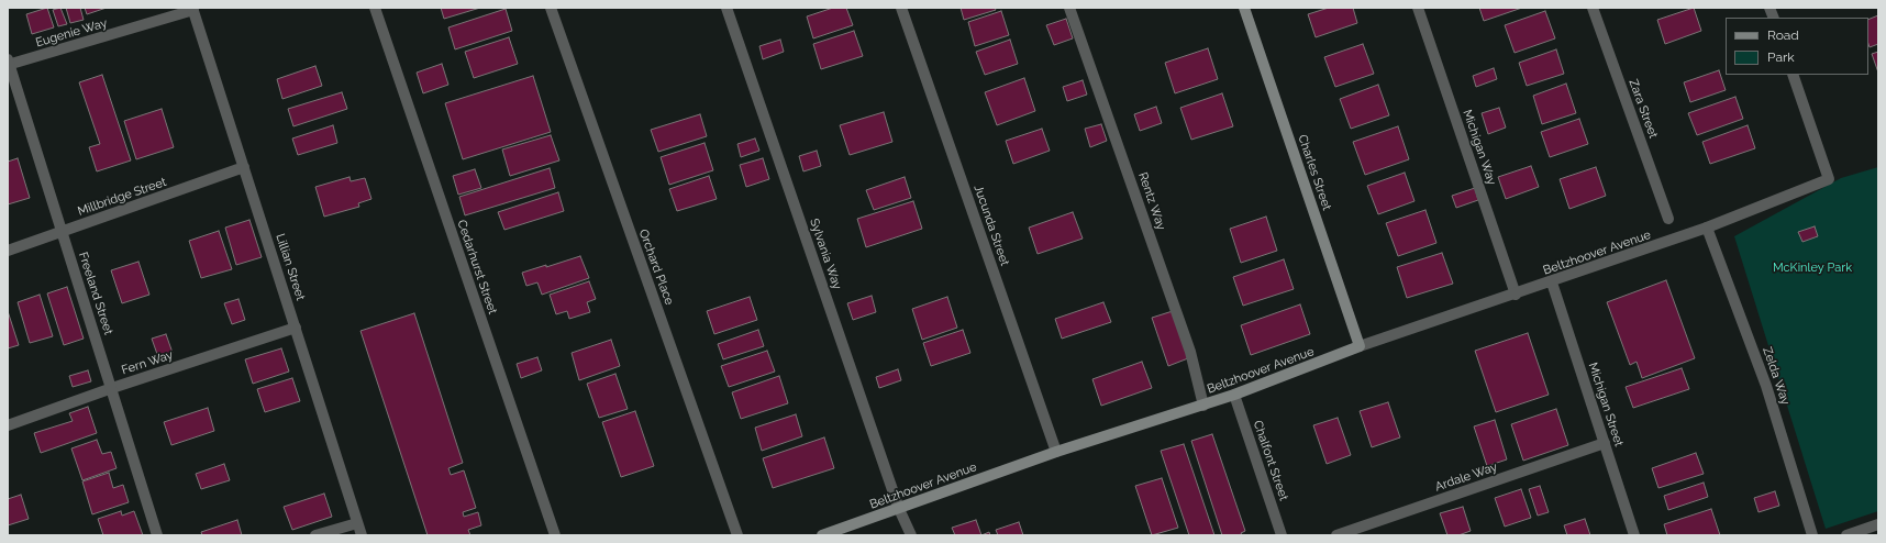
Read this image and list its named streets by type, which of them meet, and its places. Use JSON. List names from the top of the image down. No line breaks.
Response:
{"streets":{"street":["Eugenie Way","Zara Street","Michigan Way","Charles Street","Millbridge Street","Rentz Way","Jucunda Street","Beltzhoover Avenue","Sylvania Way","Lillian Street","Cedarhurst Street","Orchard Place","Freeland Street","Fern Way","Zelda Way","Michigan Street","Chalfont Street","Ardale Way"]},"crossings":[["Eugenie Way","Lillian Street"],["Eugenie Way","Freeland Street"],["Michigan Way","Beltzhoover Avenue"],["Charles Street","Beltzhoover Avenue"],["Millbridge Street","Lillian Street"],["Millbridge Street","Freeland Street"],["Rentz Way","Beltzhoover Avenue"],["Jucunda Street","Beltzhoover Avenue"],["Beltzhoover Avenue","Sylvania Way"],["Beltzhoover Avenue","Zelda Way"],["Beltzhoover Avenue","Michigan Street"],["Beltzhoover Avenue","Chalfont Street"],["Lillian Street","Fern Way"],["Freeland Street","Fern Way"],["Michigan Street","Ardale Way"]],"parks":["McKinley Park"],"legend":["Road","Park"]}
